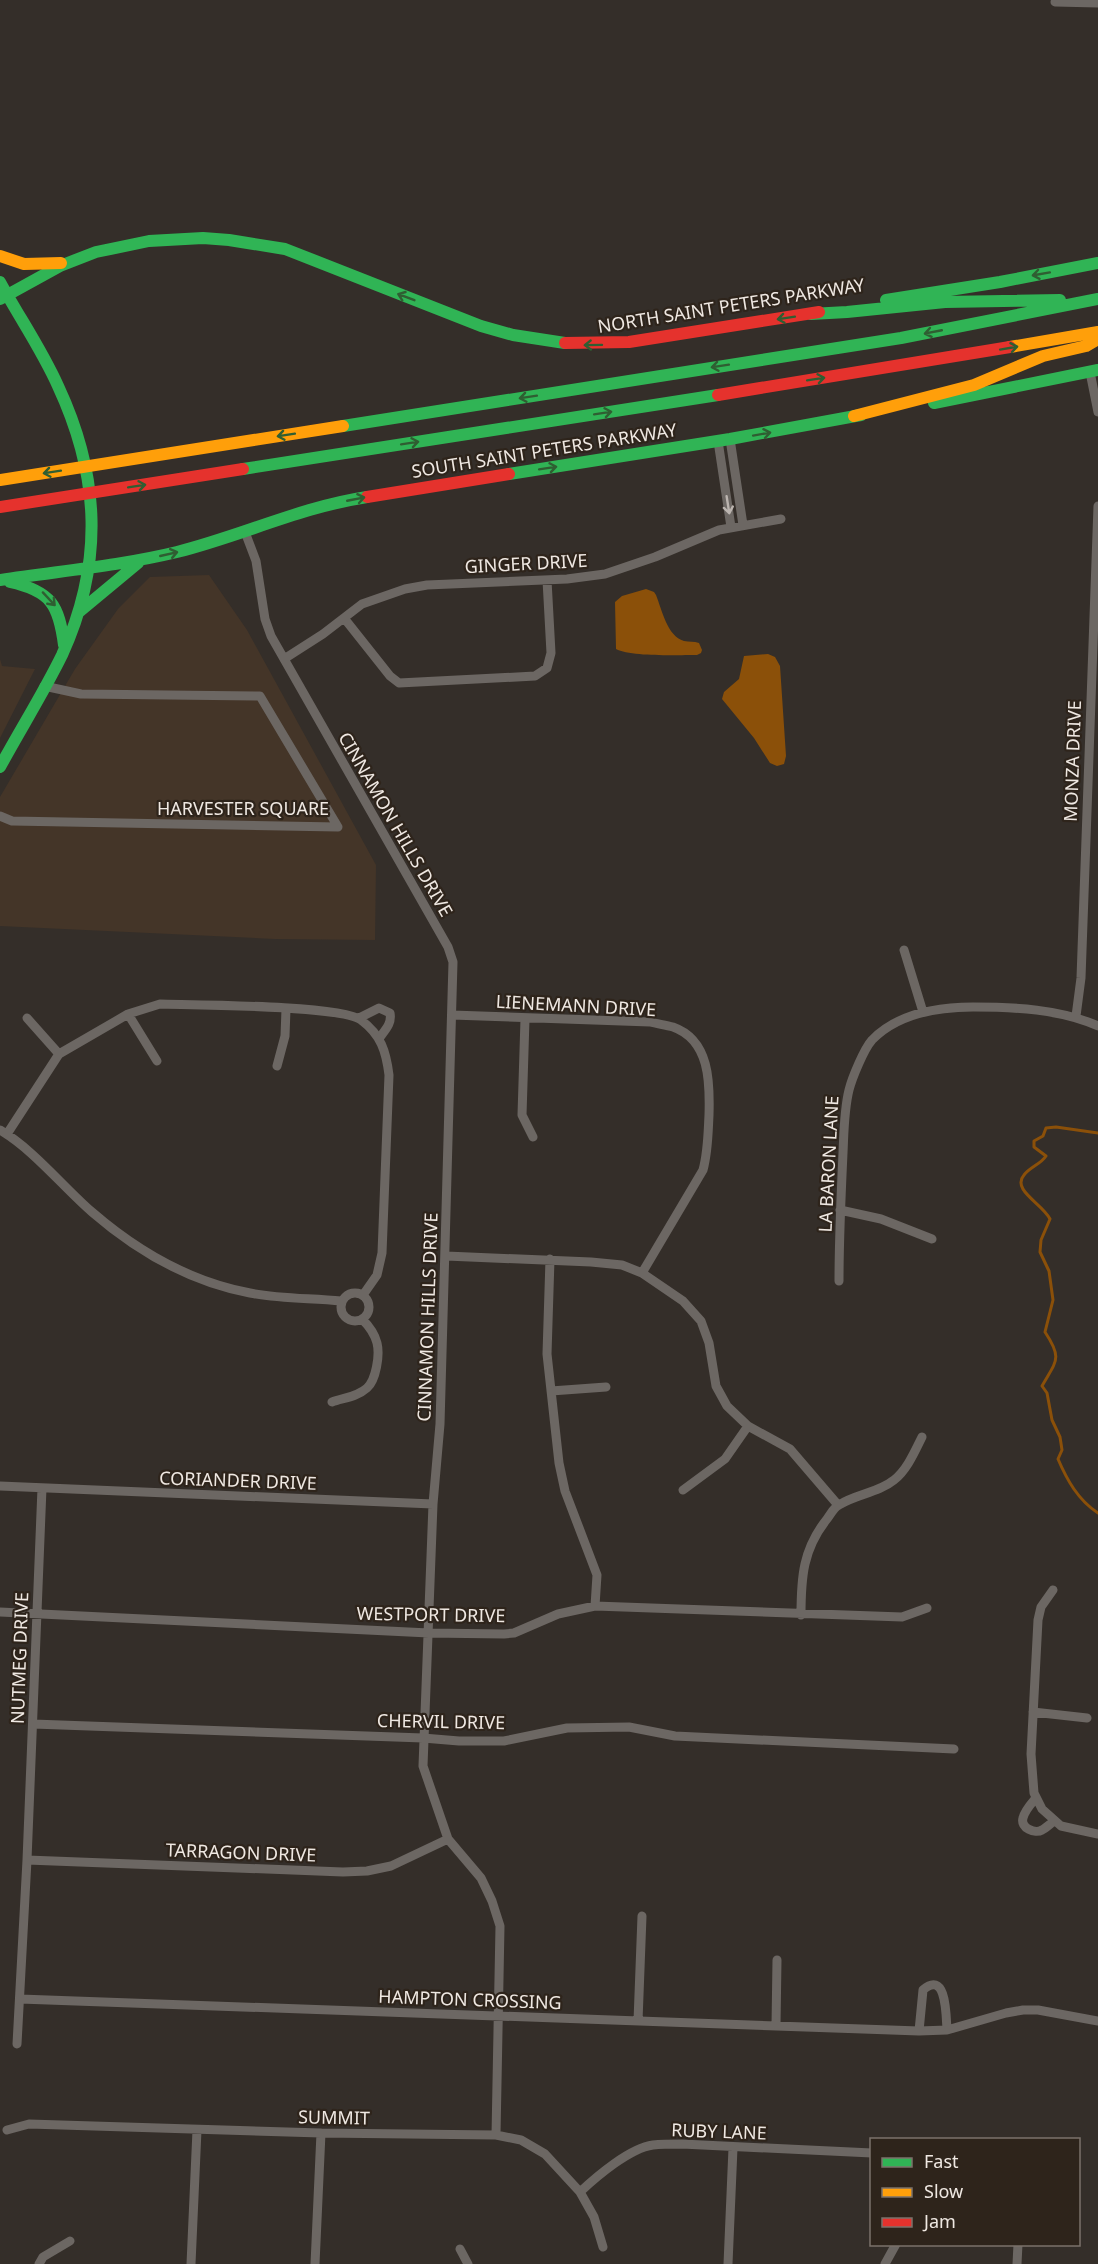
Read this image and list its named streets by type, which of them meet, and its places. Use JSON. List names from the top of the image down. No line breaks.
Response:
{"streets":{"main road":["NORTH SAINT PETERS PARKWAY","SOUTH SAINT PETERS PARKWAY"],"street":["GINGER DRIVE","MONZA DRIVE","HARVESTER SQUARE","CINNAMON HILLS DRIVE","LIENEMANN DRIVE","LA BARON LANE","CORIANDER DRIVE","WESTPORT DRIVE","NUTMEG DRIVE","CHERVIL DRIVE","TARRAGON DRIVE","HAMPTON CROSSING","SUMMIT","RUBY LANE"]},"crossings":[["SOUTH SAINT PETERS PARKWAY","CINNAMON HILLS DRIVE"],["GINGER DRIVE","CINNAMON HILLS DRIVE"],["MONZA DRIVE","LA BARON LANE"],["CINNAMON HILLS DRIVE","LIENEMANN DRIVE"],["CINNAMON HILLS DRIVE","CORIANDER DRIVE"],["CINNAMON HILLS DRIVE","WESTPORT DRIVE"],["CINNAMON HILLS DRIVE","CHERVIL DRIVE"],["CINNAMON HILLS DRIVE","TARRAGON DRIVE"],["CINNAMON HILLS DRIVE","HAMPTON CROSSING"],["CINNAMON HILLS DRIVE","SUMMIT"],["CORIANDER DRIVE","NUTMEG DRIVE"],["WESTPORT DRIVE","NUTMEG DRIVE"],["NUTMEG DRIVE","CHERVIL DRIVE"],["NUTMEG DRIVE","TARRAGON DRIVE"],["NUTMEG DRIVE","HAMPTON CROSSING"],["SUMMIT","RUBY LANE"]],"legend":["Fast","Slow","Jam"]}
